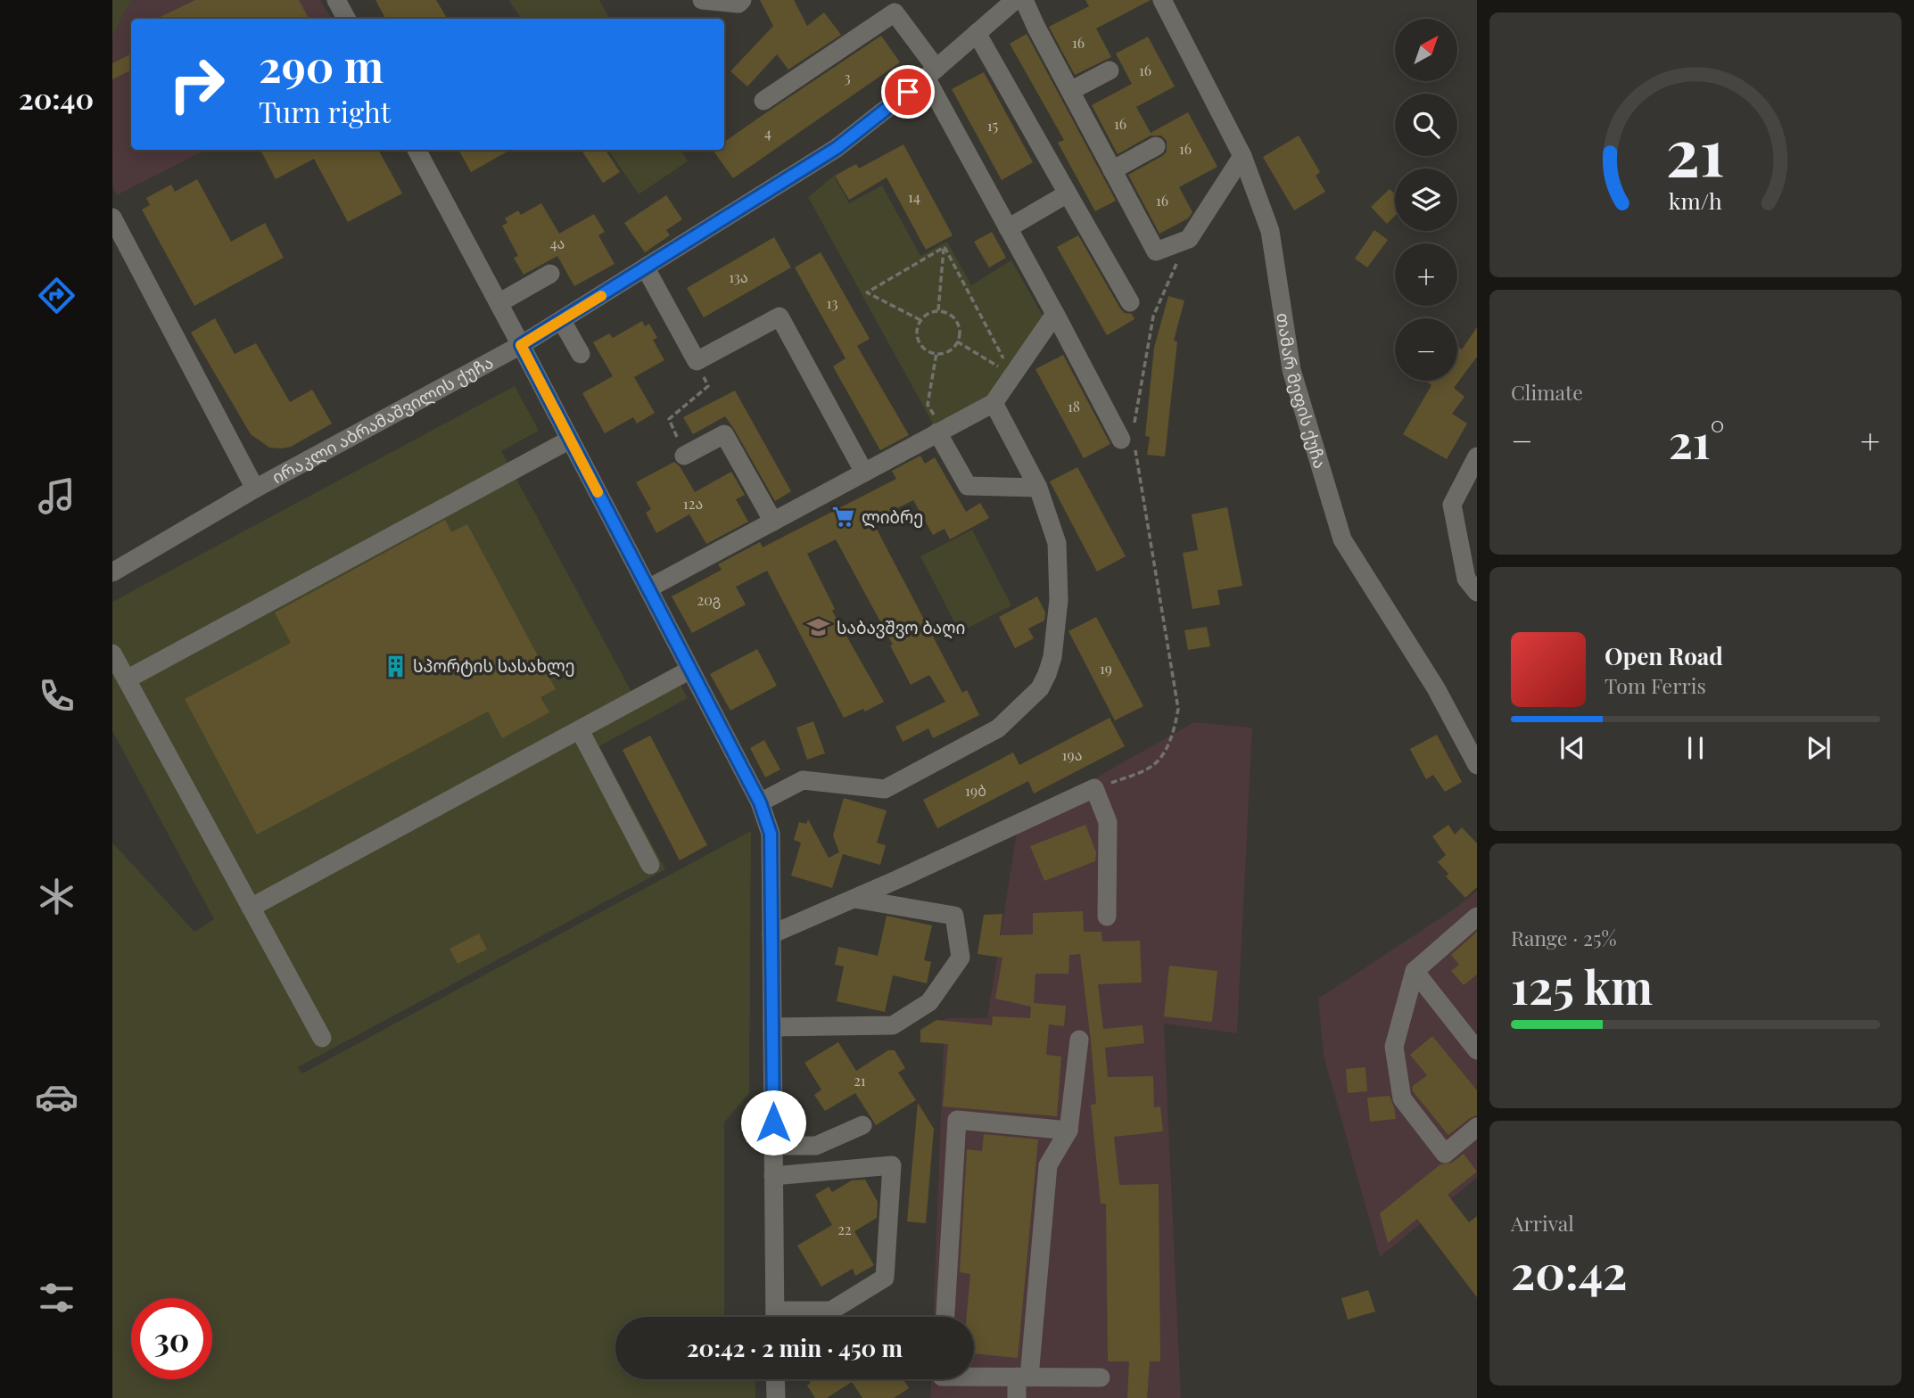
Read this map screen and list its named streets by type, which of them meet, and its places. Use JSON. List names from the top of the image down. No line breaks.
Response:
{"streets":{"street":["თამარ მეფის ქუჩა","ირაკლი აბრამაშვილის ქუჩა"]},"places":{"supermarket":["ლიბრე"],"school or university":["საბავშვო ბაღი"],"building":["სპორტის სასახლე"]},"house_numbers":["16","16","3","16","15","4","16","14","16","4ა","13ა","13","18","12ა","20გ","19","19ა","19ბ","21","22"],"north":"top right","page":{"tabs":"20:40","map_buttons":["+","−"],"turn":["290 m","Turn right"],"tile":["Climate",["Range · 25%","125 km"],["Arrival","20:42"]],"heat":["−","21°","+"],"song":["Open Road","Tom Ferris"],"limit":"30","trip":"20:42 · 2 min · 450 m","gauge":["21","km/h"]}}
